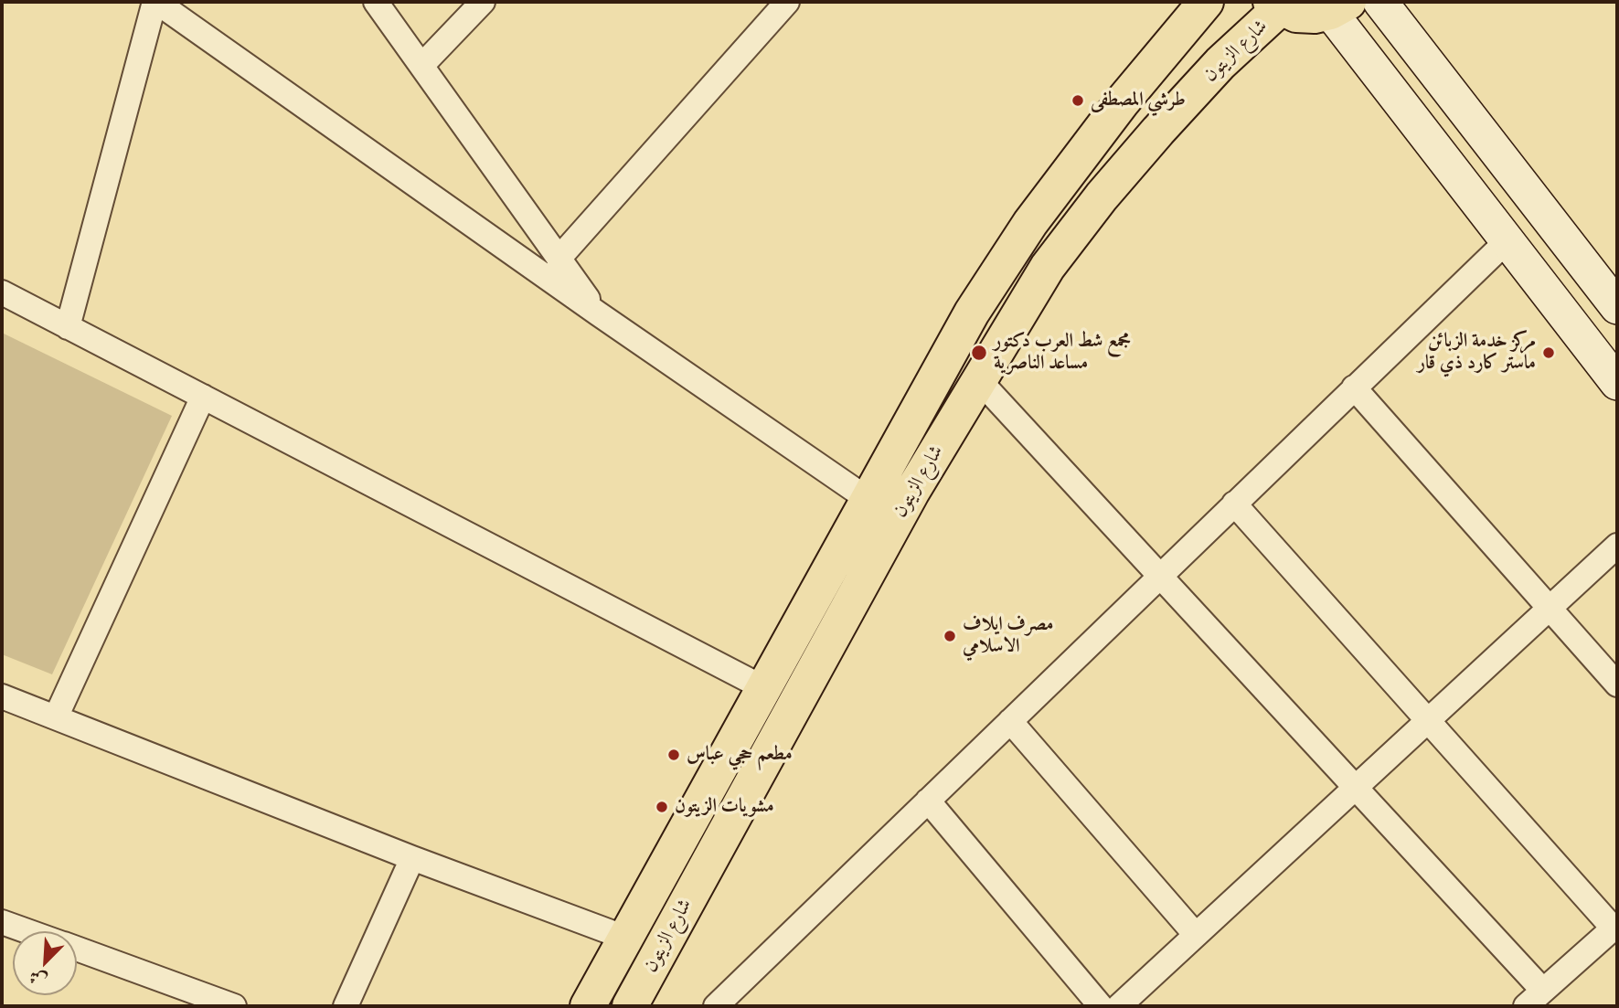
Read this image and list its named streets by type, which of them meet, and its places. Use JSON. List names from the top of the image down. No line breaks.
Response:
{"streets":{"main road":["شارع الزيتون"]},"places":["طرشي المصطفى","مجمع شط العرب دكتور مساعد الناصرية","مركز خدمة الزبائن ماستر كارد ذي قار","مصرف ايلاف الاسلامي","مطعم حجي عباس","مشويات الزيتون"],"north":"bottom left"}
